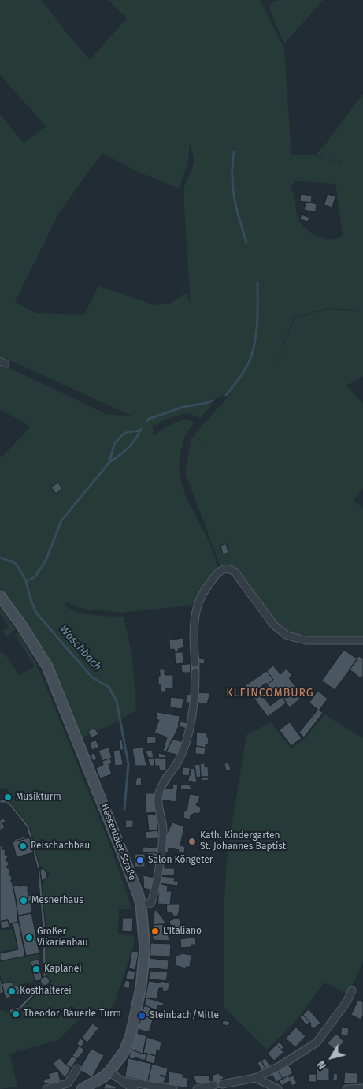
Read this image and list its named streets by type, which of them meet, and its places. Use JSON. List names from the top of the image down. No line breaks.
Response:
{"streets":{"main road":["Hessentaler Straße"]},"districts":["KLEINCOMBURG"],"water":["Waschbach"],"places":["Musikturm","Kath. Kindergarten St. Johannes Baptist","Reischachbau","Salon Köngeter","Mesnerhaus","L'Italiano","Großer Vikarienbau","Kaplanei","Kosthalterei","Theodor-Bäuerle-Turm","Steinbach/Mitte"],"north":"bottom left"}
